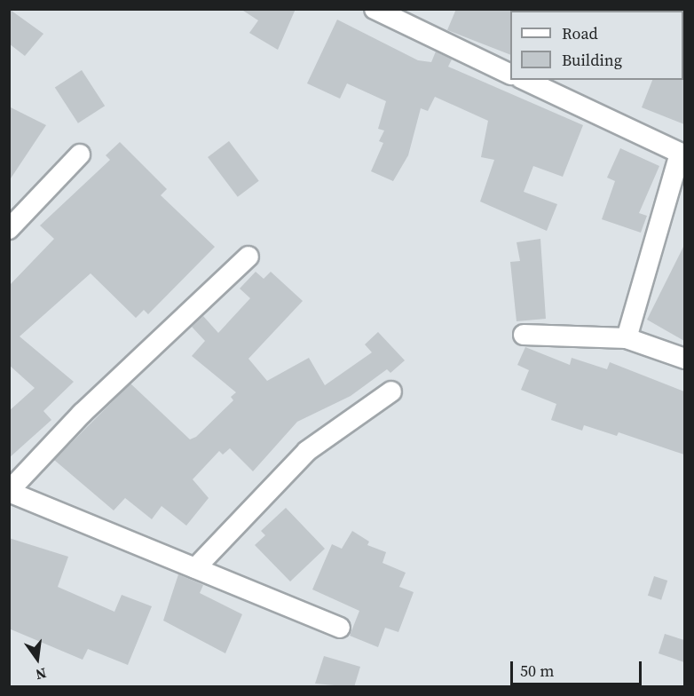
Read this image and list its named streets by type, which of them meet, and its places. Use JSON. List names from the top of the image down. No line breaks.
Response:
{"legend":["Road","Building"],"scale_bar":"50 m","north":"bottom"}
